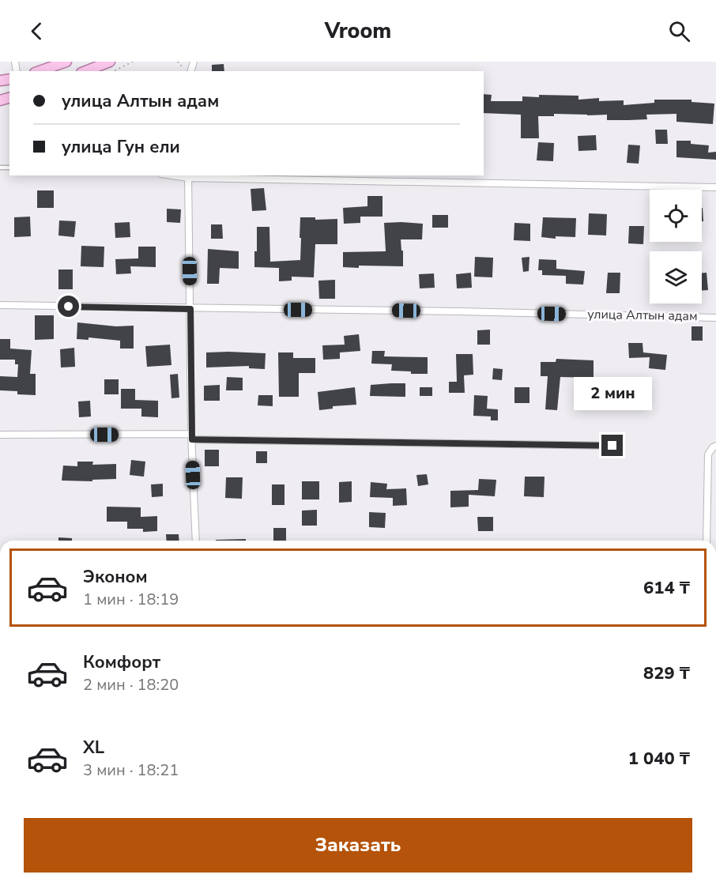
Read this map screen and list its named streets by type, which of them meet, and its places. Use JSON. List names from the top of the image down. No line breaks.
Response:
{"streets":{"street":["улица Алтын адам"]},"page":{"header":"Vroom","banner":["улица Алтын адам","улица Гун ели"],"bubble":"2 мин","list":[{"name":"Эконом","note":"1 мин · 18:19","value":"614 ₸"},{"name":"Комфорт","note":"2 мин · 18:20","value":"829 ₸"},{"name":"XL","note":"3 мин · 18:21","value":"1 040 ₸"}],"buttons":"Заказать"}}
